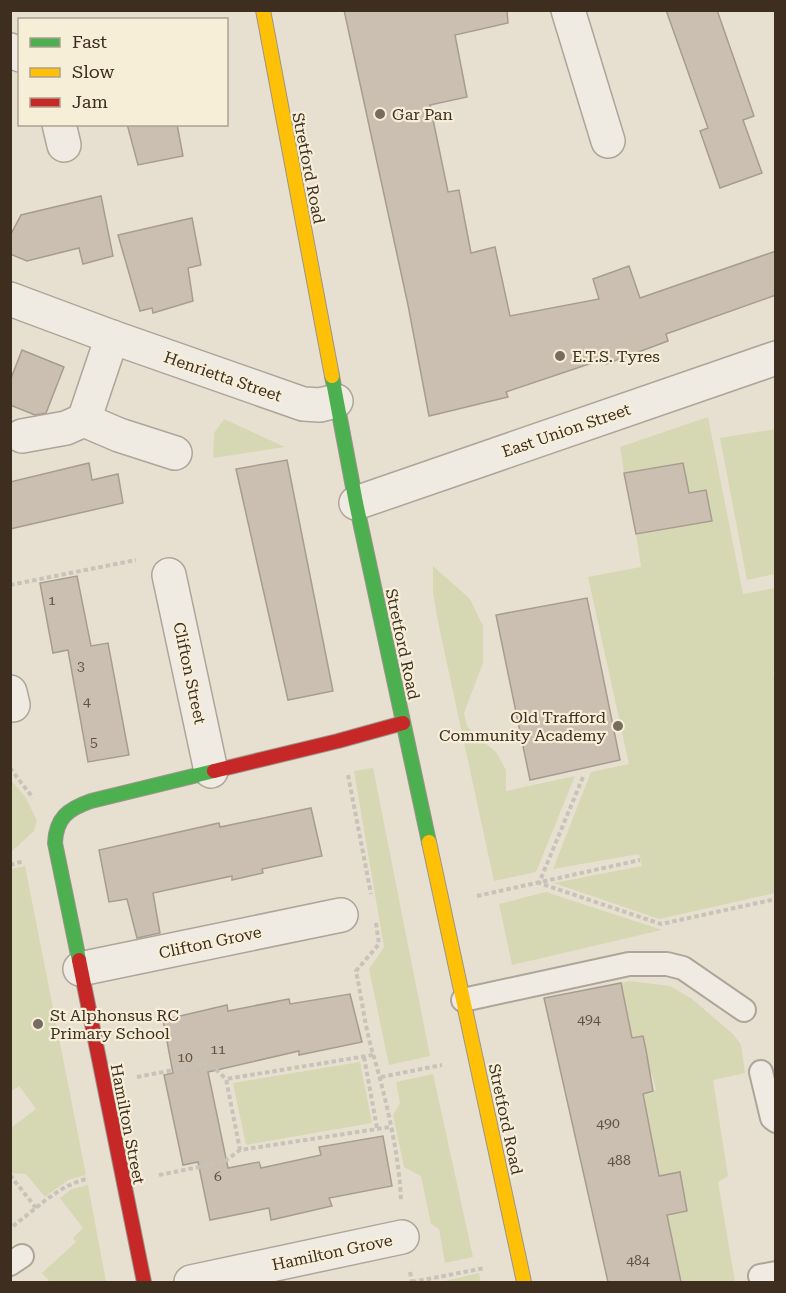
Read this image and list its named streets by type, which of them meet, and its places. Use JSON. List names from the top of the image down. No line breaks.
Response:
{"streets":{"main road":["Stretford Road","Hamilton Street"],"street":["Henrietta Street","East Union Street","Clifton Street","Clifton Grove","Hamilton Grove"]},"crossings":[["Stretford Road","Henrietta Street"],["Stretford Road","East Union Street"],["Clifton Street","Hamilton Street"],["Clifton Grove","Hamilton Street"]],"places":["Gar Pan","E.T.S. Tyres","Old Trafford Community Academy","St Alphonsus RC Primary School"],"house_numbers":["1","3","4","5","494","11","10","490","488","6","484"],"legend":["Fast","Slow","Jam"]}
